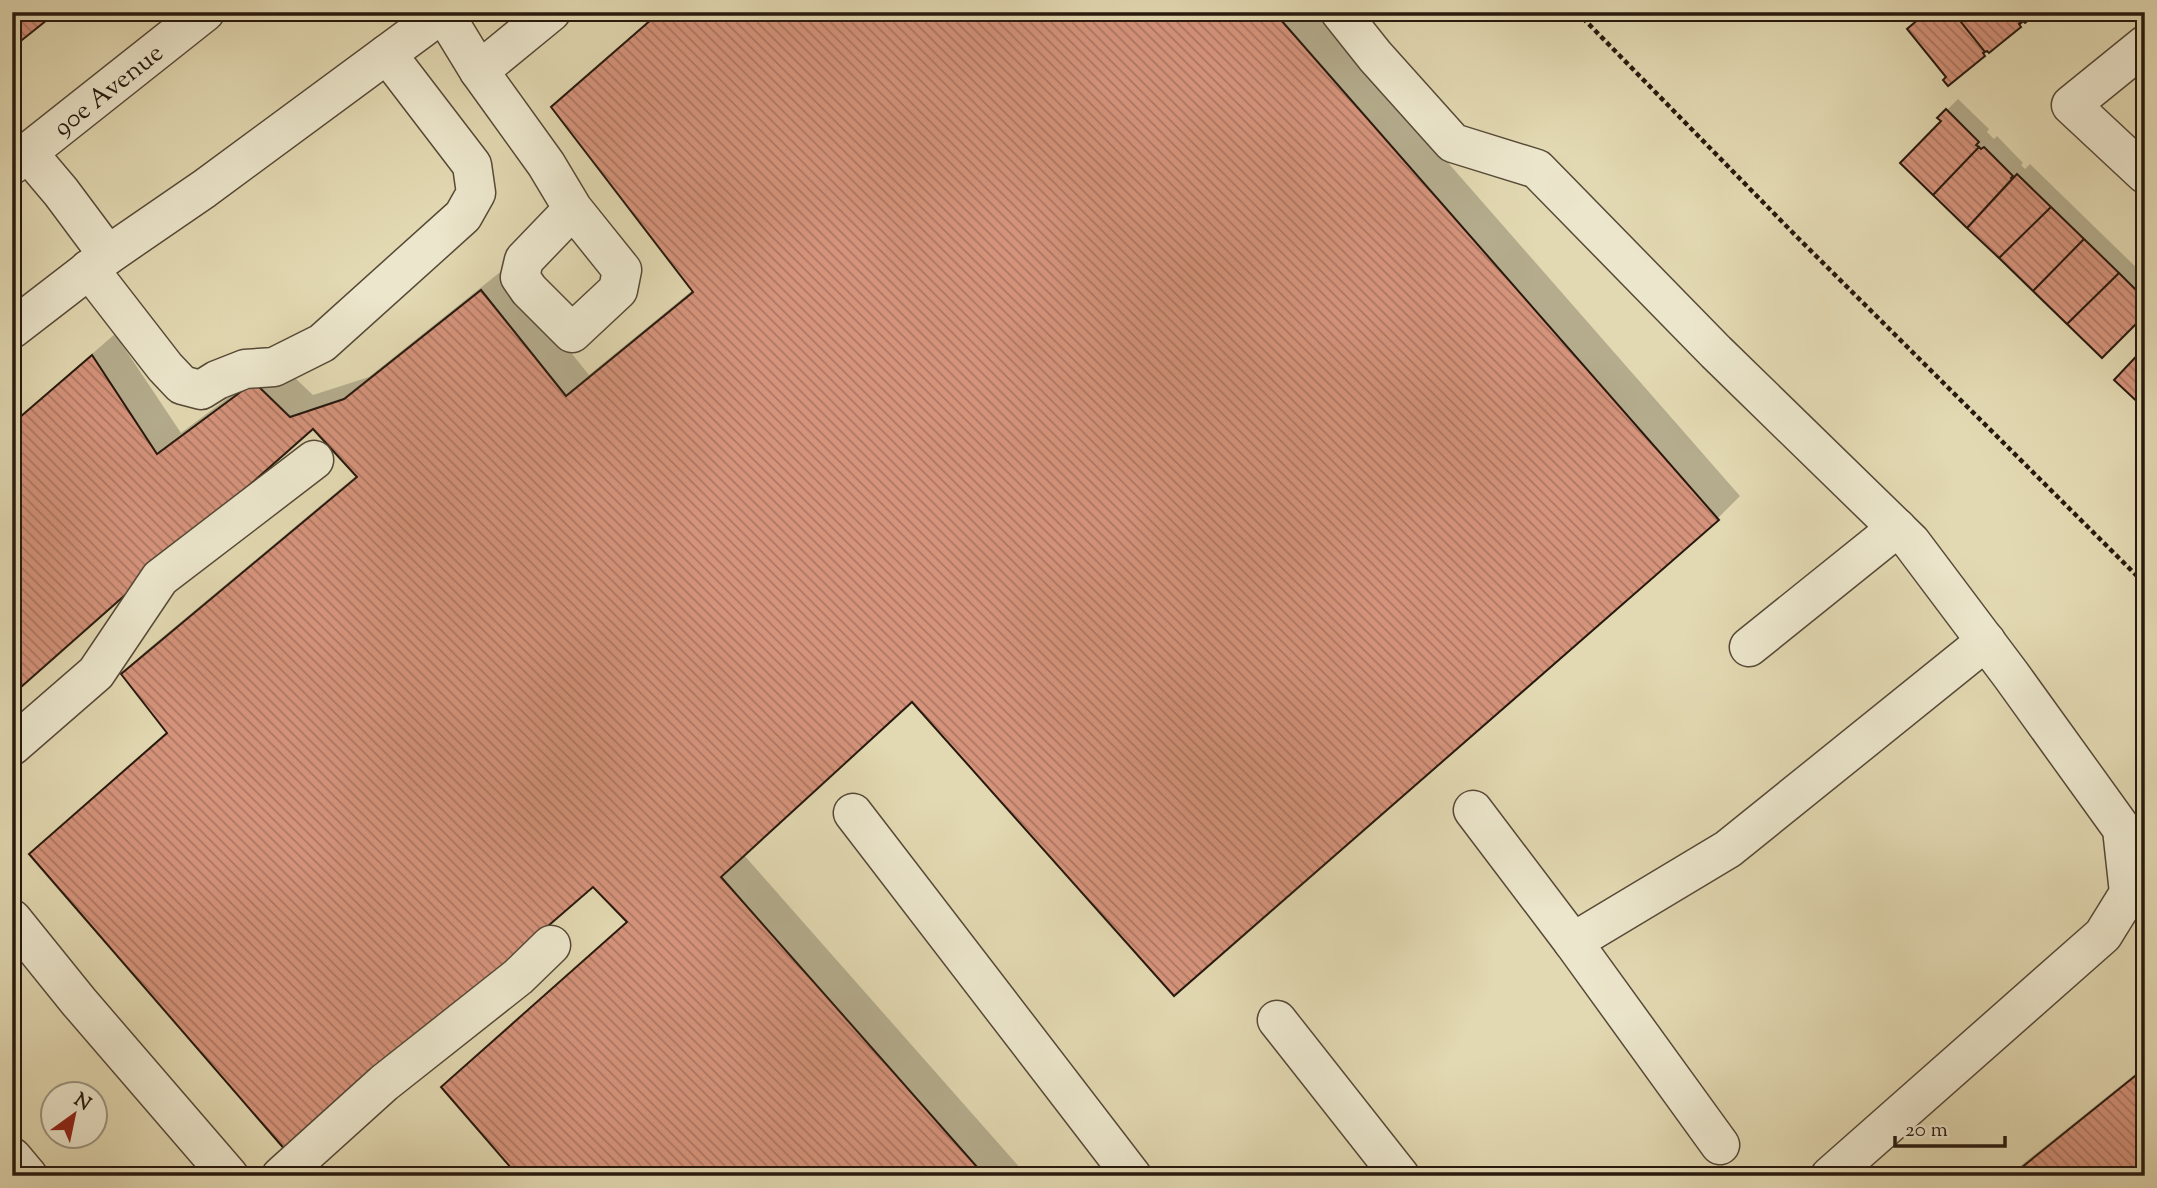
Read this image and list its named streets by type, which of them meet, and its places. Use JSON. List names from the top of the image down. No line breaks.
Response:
{"streets":{"street":["90e Avenue"]},"scale_bar":"20 m","north":"top right"}
